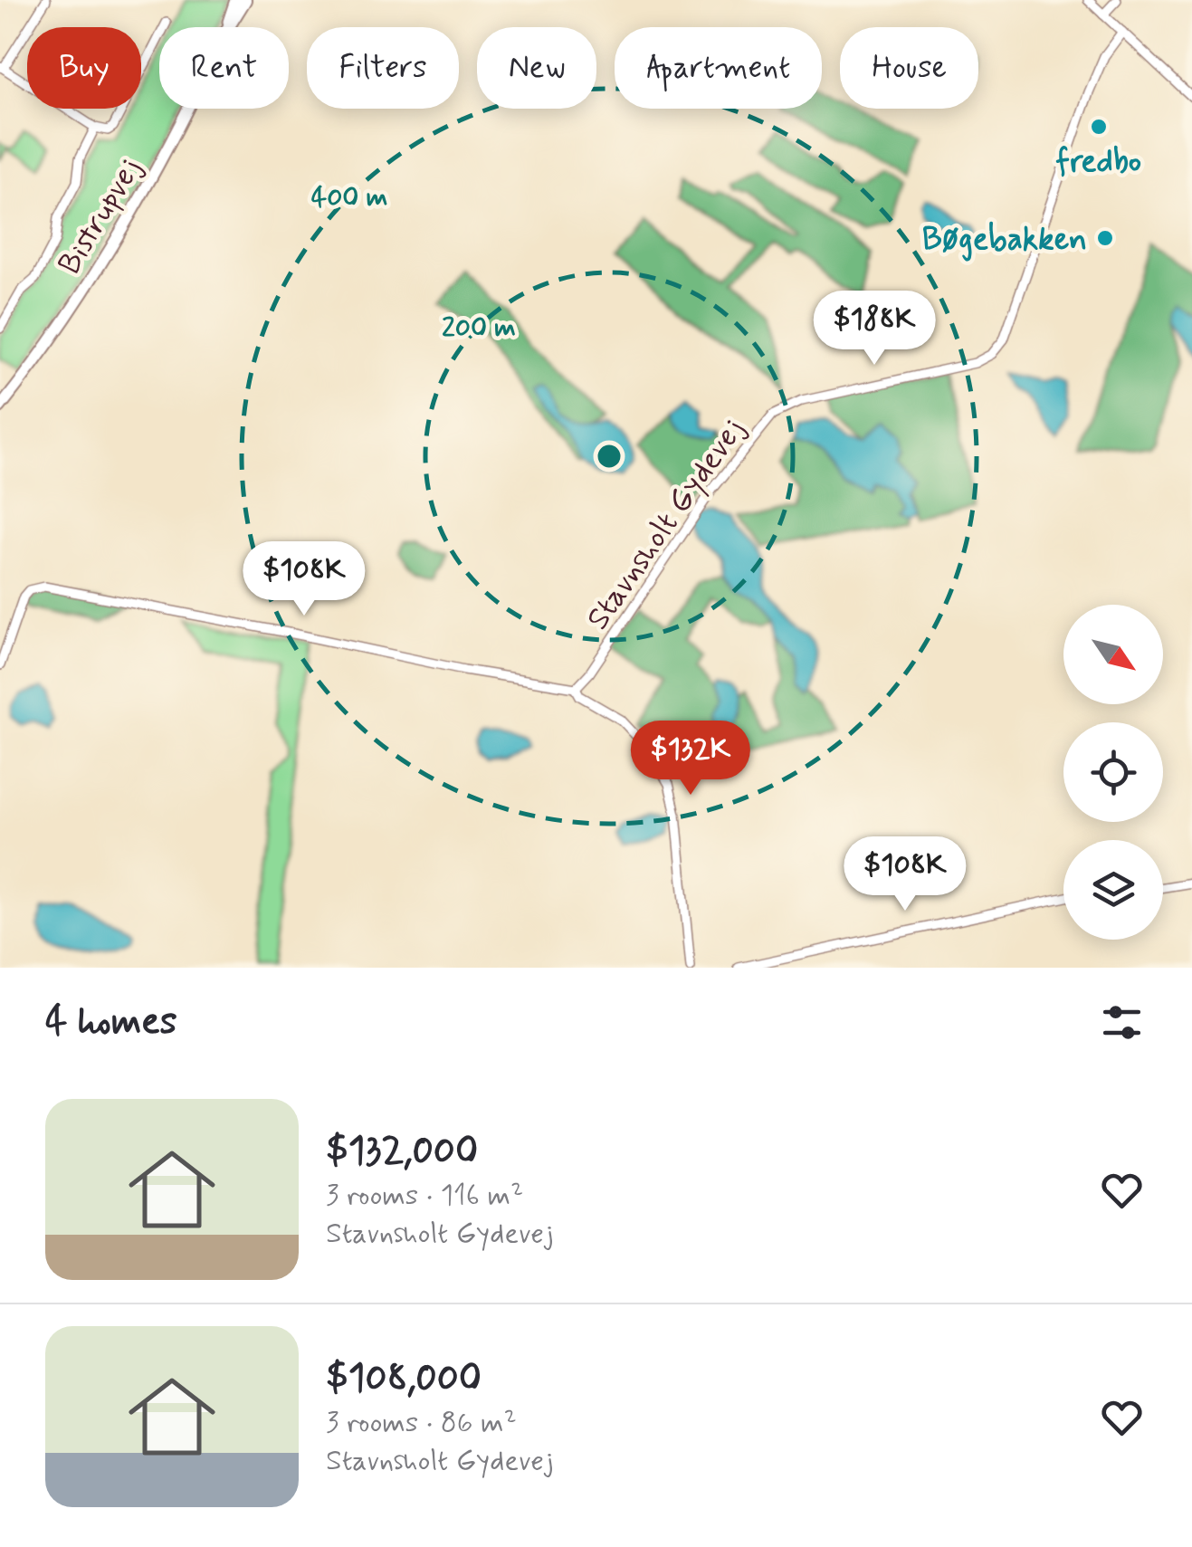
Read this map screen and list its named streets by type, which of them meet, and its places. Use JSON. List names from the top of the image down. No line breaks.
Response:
{"streets":{"main road":["Bistrupvej"],"street":["Stavnsholt Gydevej"]},"places":["fredbo","Bøgebakken"],"north":"bottom right","page":{"chip":["Buy","Rent","Filters","New","Apartment","House"],"price":["$188K","$108K","$132K","$108K"],"heading":"4 homes","list":[{"name":"$132,000","note":"3 rooms · 116 m² · Stavnsholt Gydevej"},{"name":"$108,000","note":"3 rooms · 86 m² · Stavnsholt Gydevej"}]},"rings":["400 m","200 m"]}
